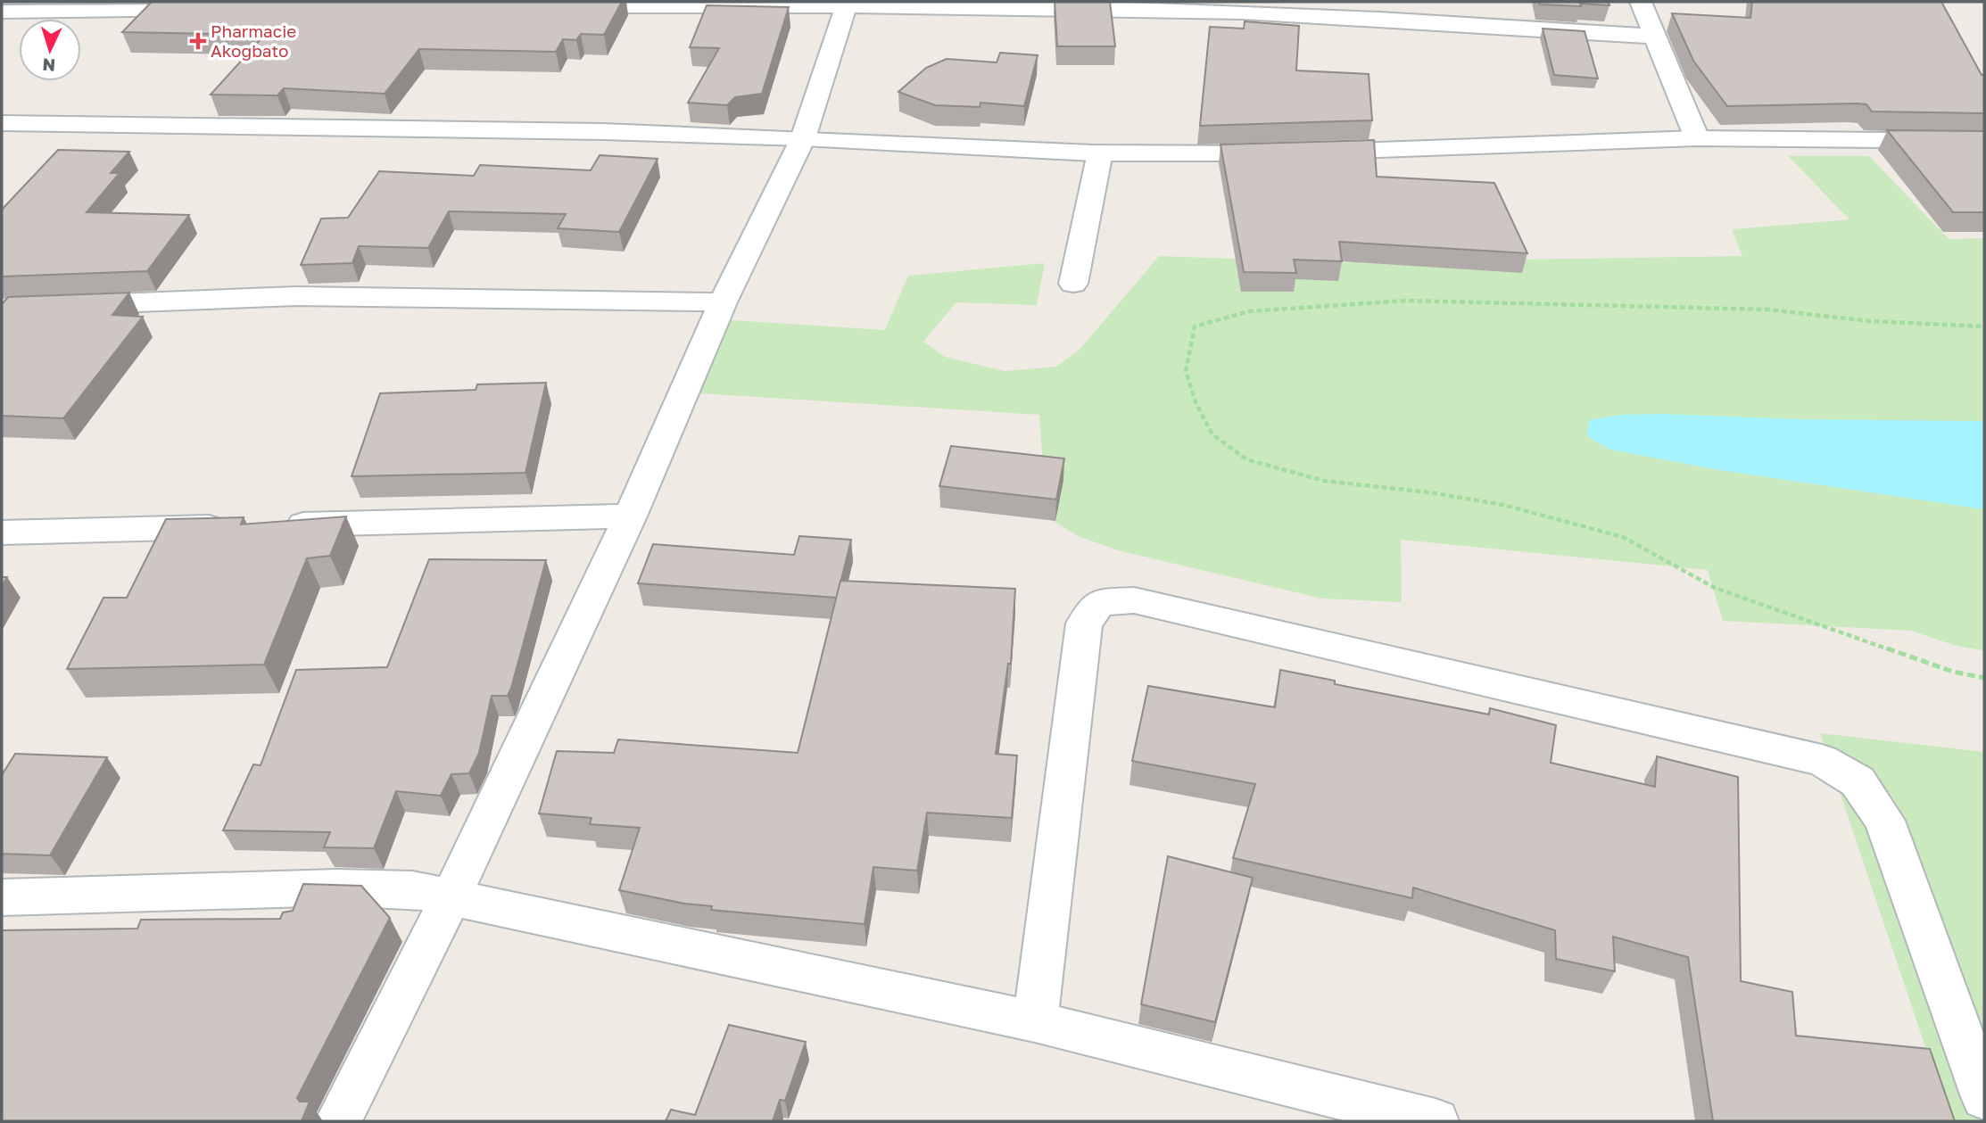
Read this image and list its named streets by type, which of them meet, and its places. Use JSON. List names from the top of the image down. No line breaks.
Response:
{"places":{"health":["Pharmacie Akogbato"]},"north":"bottom"}
